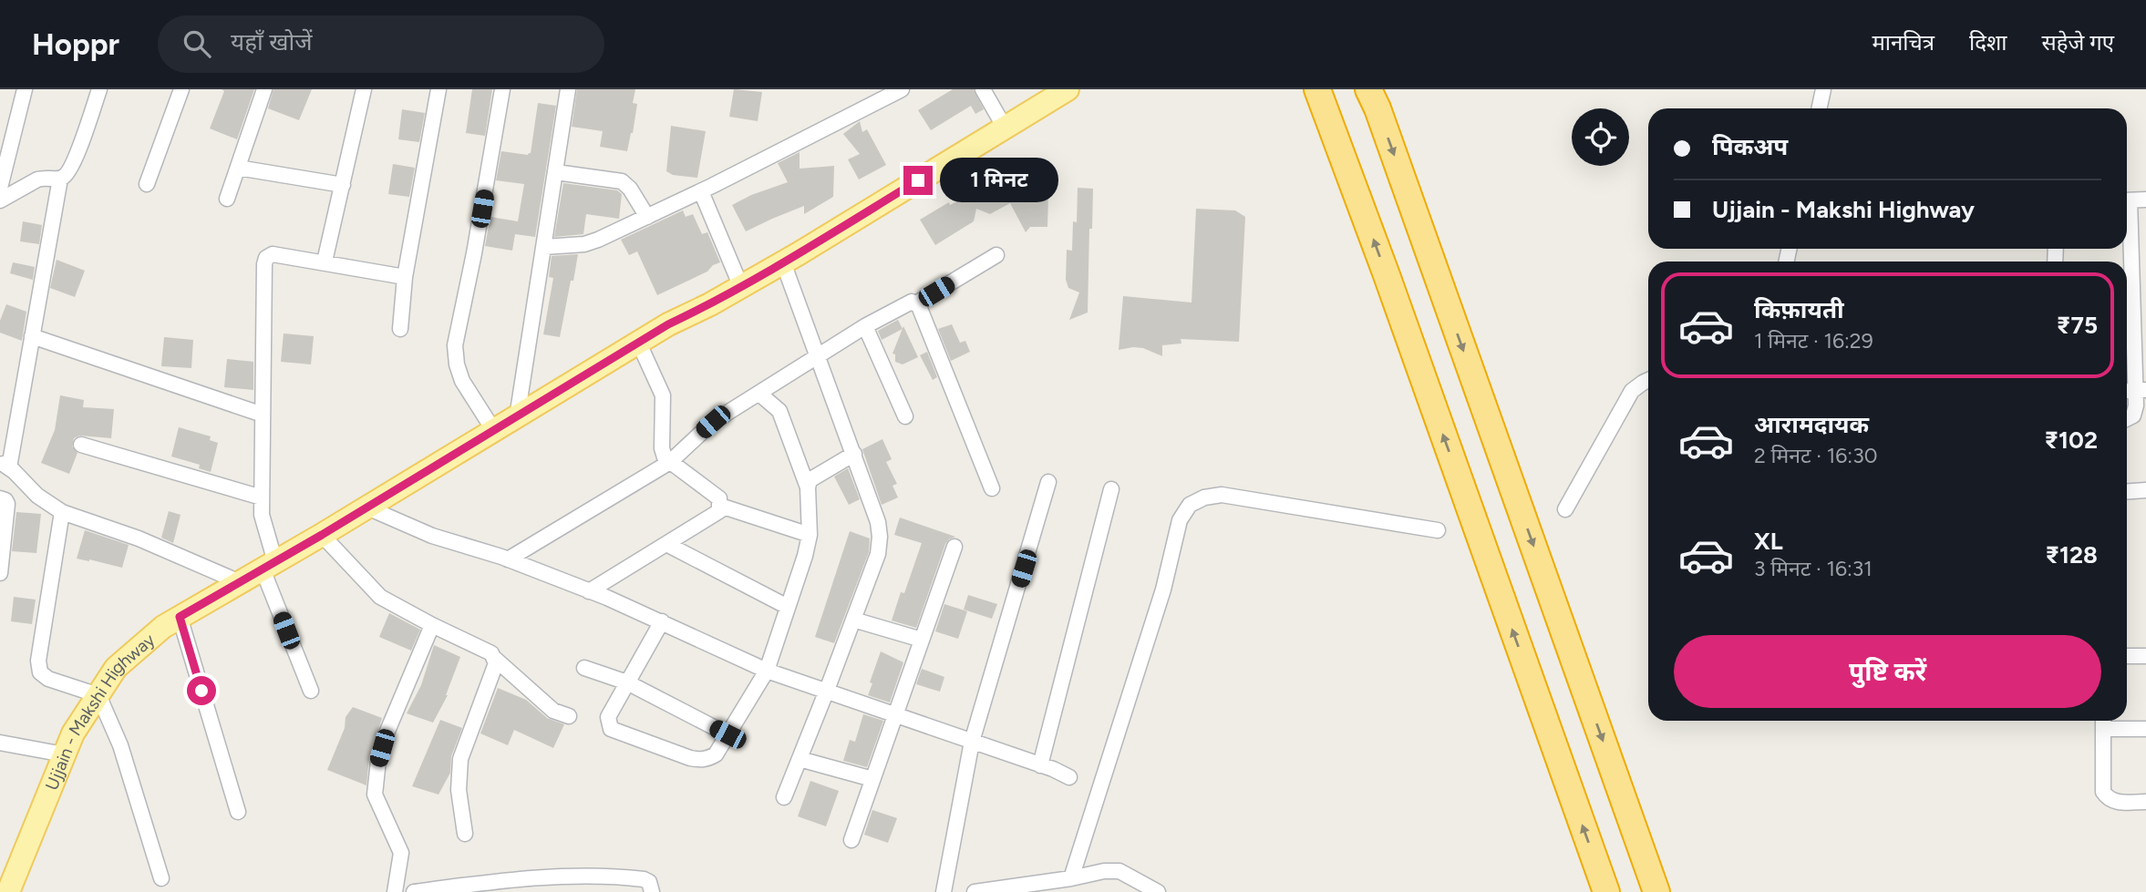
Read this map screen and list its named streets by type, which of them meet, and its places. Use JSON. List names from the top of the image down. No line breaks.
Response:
{"streets":{"main road":["Ujjain - Makshi Highway"]},"page":{"header":"Hoppr","search":"यहाँ खोजें","nav":["मानचित्र","दिशा","सहेजे गए"],"banner":["पिकअप","Ujjain - Makshi Highway"],"bubble":"1 मिनट","list":[{"name":"किफ़ायती","note":"1 मिनट · 16:29","value":"₹75"},{"name":"आरामदायक","note":"2 मिनट · 16:30","value":"₹102"},{"name":"XL","note":"3 मिनट · 16:31","value":"₹128"}],"buttons":"पुष्टि करें"}}
